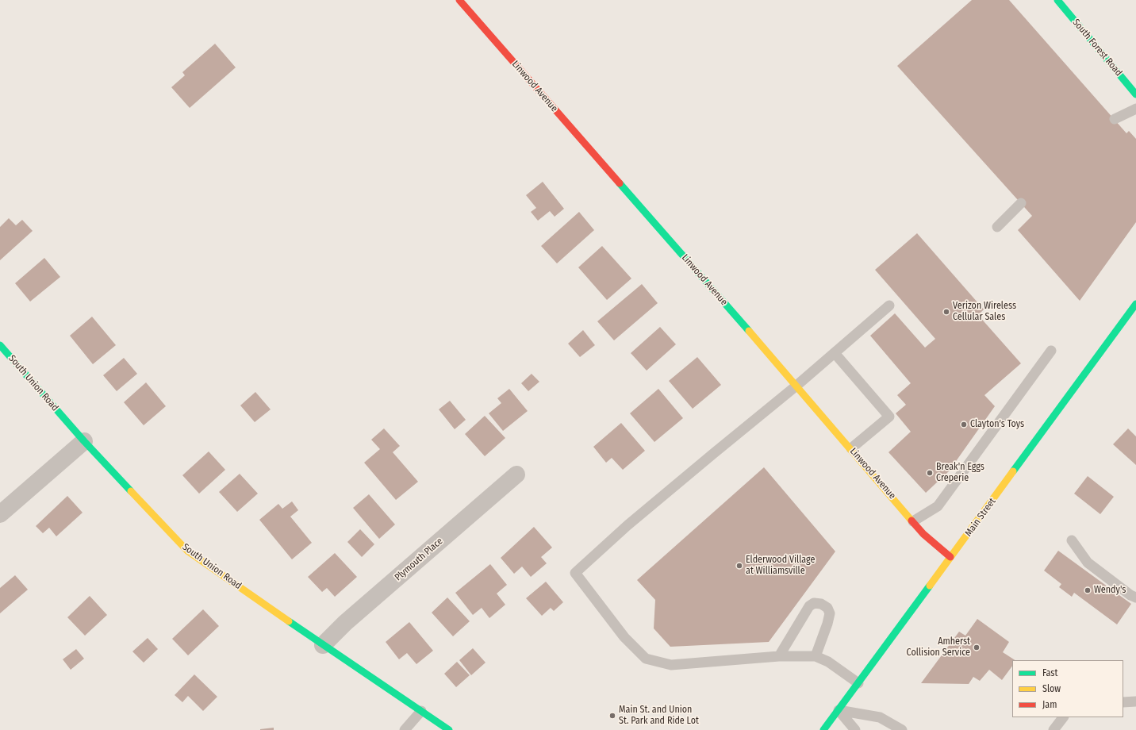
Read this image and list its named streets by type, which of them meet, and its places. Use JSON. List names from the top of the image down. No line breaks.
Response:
{"streets":{"main road":["South Forest Road","Linwood Avenue","South Union Road","Main Street"],"street":["Plymouth Place"]},"crossings":[["Linwood Avenue","Main Street"],["South Union Road","Plymouth Place"]],"places":["Verizon Wireless Cellular Sales","Clayton's Toys","Break'n Eggs Creperie","Elderwood Village at Williamsville","Wendy's","Amherst Collision Service","Main St. and Union St. Park and Ride Lot"],"legend":["Fast","Slow","Jam"]}
